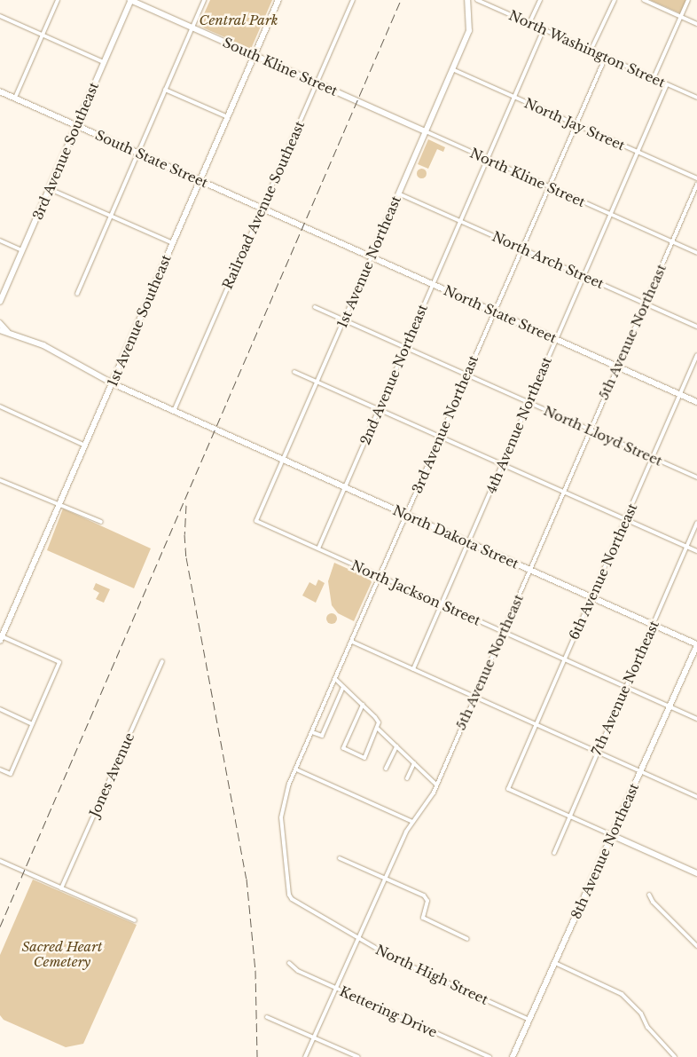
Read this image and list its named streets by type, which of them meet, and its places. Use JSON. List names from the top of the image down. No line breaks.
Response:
{"streets":{"street":["North Washington Street","South Kline Street","North Jay Street","3rd Avenue Southeast","South State Street","North Kline Street","Railroad Avenue Southeast","North Arch Street","1st Avenue Northeast","North State Street","1st Avenue Southeast","5th Avenue Northeast","2nd Avenue Northeast","3rd Avenue Northeast","4th Avenue Northeast","North Lloyd Street","North Dakota Street","6th Avenue Northeast","North Jackson Street","7th Avenue Northeast","Jones Avenue","8th Avenue Northeast","North High Street","Kettering Drive"]},"crossings":[["North Washington Street","2nd Avenue Northeast"],["North Washington Street","3rd Avenue Northeast"],["North Washington Street","4th Avenue Northeast"],["South Kline Street","3rd Avenue Southeast"],["South Kline Street","North Kline Street"],["South Kline Street","Railroad Avenue Southeast"],["South Kline Street","1st Avenue Southeast"],["North Jay Street","1st Avenue Northeast"],["North Jay Street","2nd Avenue Northeast"],["North Jay Street","3rd Avenue Northeast"],["North Jay Street","4th Avenue Northeast"],["3rd Avenue Southeast","South State Street"],["South State Street","Railroad Avenue Southeast"],["South State Street","North State Street"],["South State Street","1st Avenue Southeast"],["North Kline Street","1st Avenue Northeast"],["North Kline Street","5th Avenue Northeast"],["North Kline Street","2nd Avenue Northeast"],["North Kline Street","3rd Avenue Northeast"],["North Kline Street","4th Avenue Northeast"],["Railroad Avenue Southeast","North Dakota Street"],["North Arch Street","1st Avenue Northeast"],["North Arch Street","5th Avenue Northeast"],["North Arch Street","2nd Avenue Northeast"],["North Arch Street","3rd Avenue Northeast"],["North Arch Street","4th Avenue Northeast"],["1st Avenue Northeast","North State Street"],["1st Avenue Northeast","North Lloyd Street"],["1st Avenue Northeast","North Dakota Street"],["1st Avenue Northeast","North Jackson Street"],["North State Street","5th Avenue Northeast"],["North State Street","2nd Avenue Northeast"],["North State Street","3rd Avenue Northeast"],["North State Street","4th Avenue Northeast"],["North State Street","6th Avenue Northeast"],["1st Avenue Southeast","North Dakota Street"],["5th Avenue Northeast","North Lloyd Street"],["5th Avenue Northeast","North Dakota Street"],["5th Avenue Northeast","North Jackson Street"],["5th Avenue Northeast","North High Street"],["5th Avenue Northeast","Kettering Drive"],["2nd Avenue Northeast","North Lloyd Street"],["2nd Avenue Northeast","North Dakota Street"],["2nd Avenue Northeast","North Jackson Street"],["3rd Avenue Northeast","North Lloyd Street"],["3rd Avenue Northeast","North Dakota Street"],["3rd Avenue Northeast","North Jackson Street"],["3rd Avenue Northeast","North High Street"],["4th Avenue Northeast","North Lloyd Street"],["4th Avenue Northeast","North Dakota Street"],["4th Avenue Northeast","North Jackson Street"],["North Lloyd Street","6th Avenue Northeast"],["North Dakota Street","6th Avenue Northeast"],["North Dakota Street","7th Avenue Northeast"],["North Dakota Street","8th Avenue Northeast"],["6th Avenue Northeast","North Jackson Street"],["6th Avenue Northeast","7th Avenue Northeast"],["North Jackson Street","7th Avenue Northeast"],["North Jackson Street","8th Avenue Northeast"],["8th Avenue Northeast","North High Street"]],"parks":["Central Park","Sacred Heart Cemetery"]}
